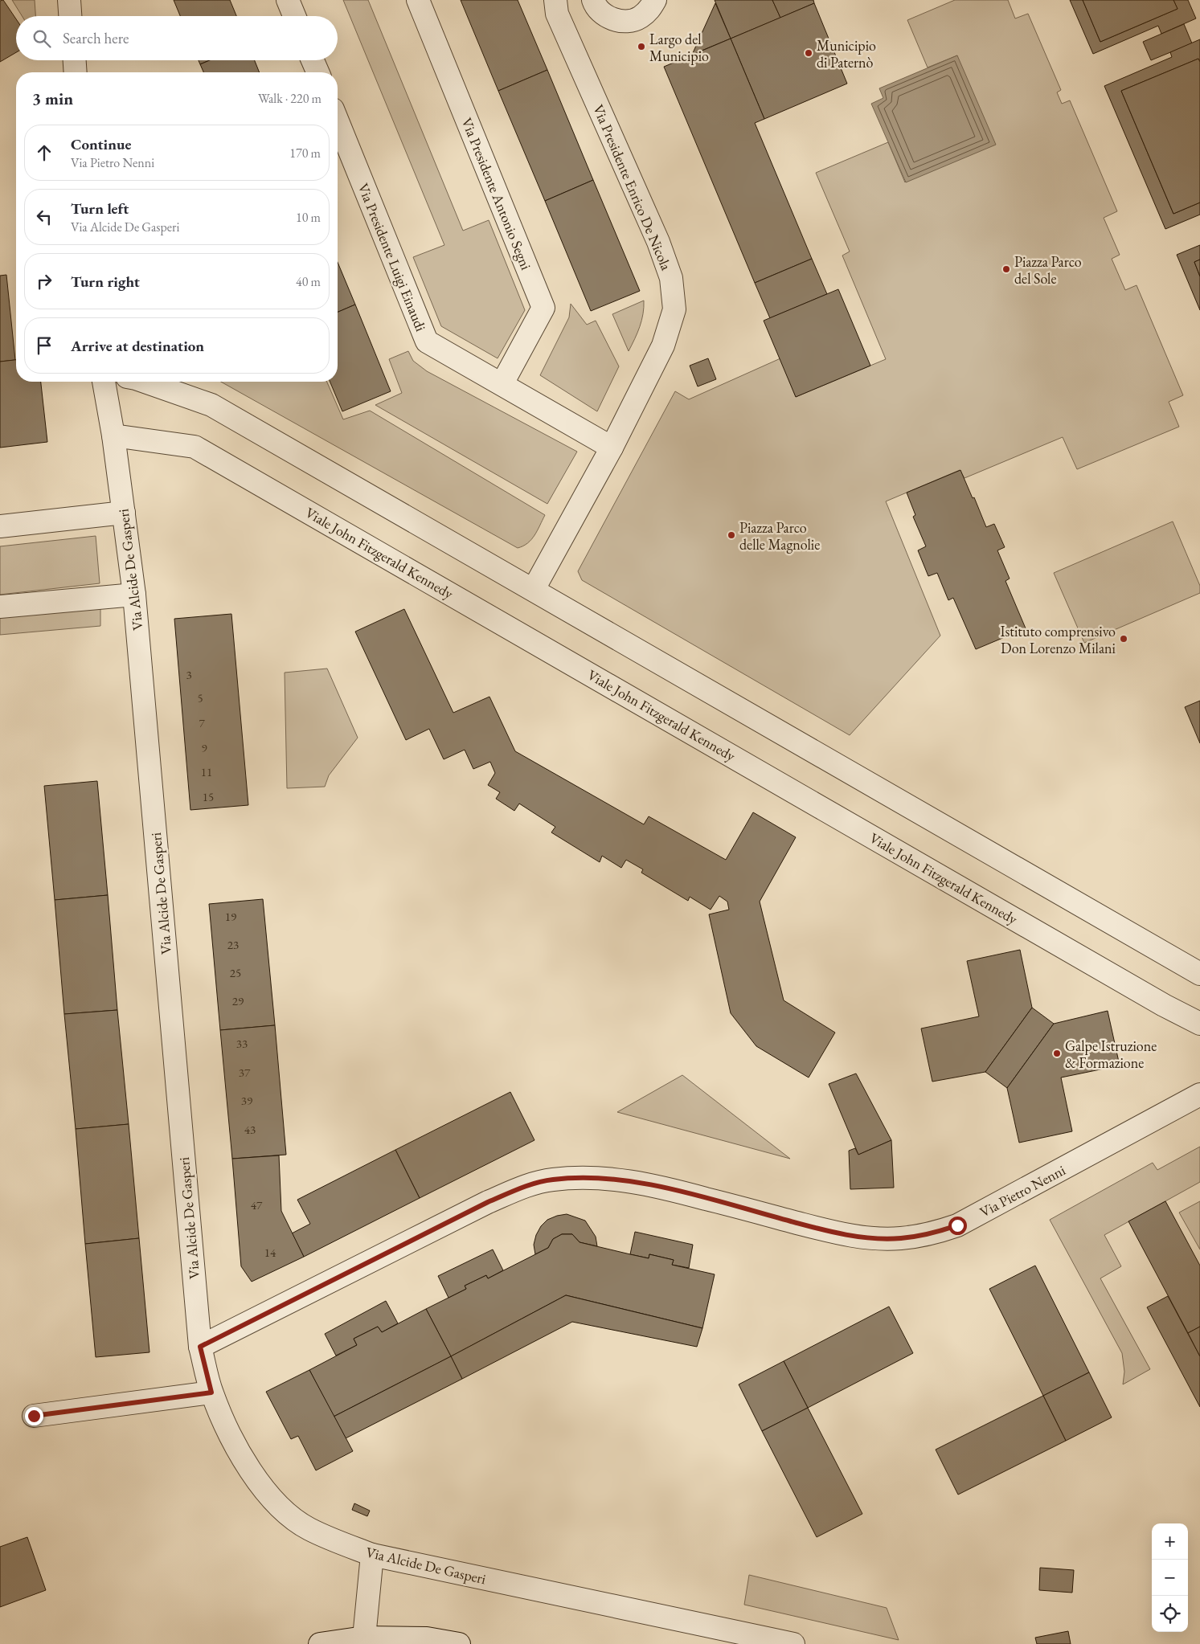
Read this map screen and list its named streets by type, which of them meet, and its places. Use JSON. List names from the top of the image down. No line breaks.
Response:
{"streets":{"street":["Via Presidente Enrico De Nicola","Via Presidente Antonio Segni","Via Presidente Luigi Einaudi","Viale John Fitzgerald Kennedy","Via Alcide De Gasperi","Via Pietro Nenni"]},"crossings":[["Via Presidente Enrico De Nicola","Via Presidente Luigi Einaudi"],["Via Presidente Antonio Segni","Via Presidente Luigi Einaudi"],["Viale John Fitzgerald Kennedy","Via Alcide De Gasperi"],["Via Alcide De Gasperi","Via Pietro Nenni"]],"places":["Largo del Municipio","Municipio di Paternò","Piazza Parco del Sole","Piazza Parco delle Magnolie","Istituto comprensivo Don Lorenzo Milani","Galpe Istruzione & Formazione"],"house_numbers":["3","5","7","9","11","15","19","23","25","29","33","37","39","43","47","14"],"page":{"search":"Search here","heading":["3 min","Walk · 220 m"],"list":[["Continue","Via Pietro Nenni","170 m"],["Turn left","Via Alcide De Gasperi","10 m"],["Turn right","40 m"],"Arrive at destination"],"map_buttons":["+","−"]}}
